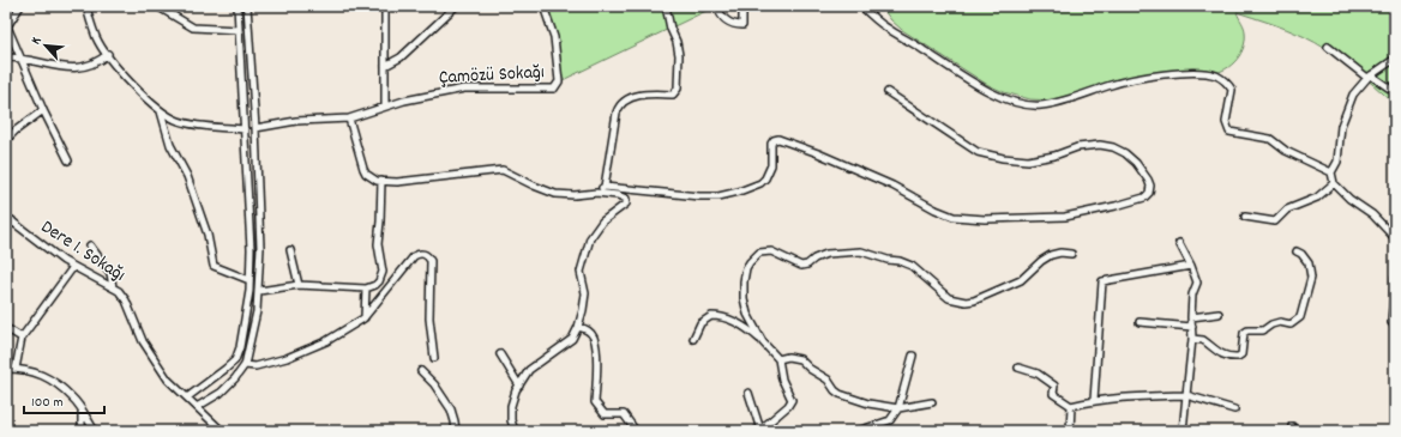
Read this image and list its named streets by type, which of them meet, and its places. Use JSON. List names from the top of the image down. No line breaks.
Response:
{"streets":{"street":["Çamözü Sokağı","Dere 1. Sokağı"]},"scale_bar":"100 m","north":"top left"}
